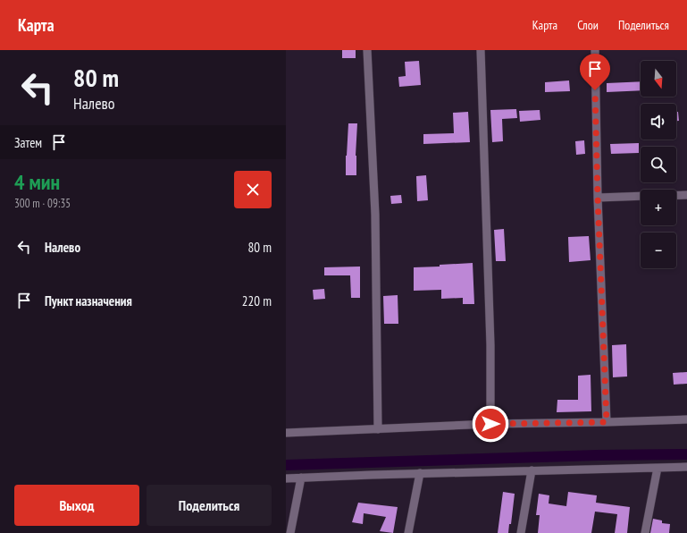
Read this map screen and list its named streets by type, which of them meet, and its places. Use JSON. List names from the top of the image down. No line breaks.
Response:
{"north":"bottom","page":{"header":"Карта","nav":["Карта","Слои","Поделиться"],"turn":["80 m","Налево"],"map_buttons":["+","−"],"then":"Затем","heading":["4 мин","300 m · 09:35"],"list":[{"name":"Налево","value":"80 m"},{"name":"Пункт назначения","value":"220 m"}],"buttons":["Выход","Поделиться"]}}
